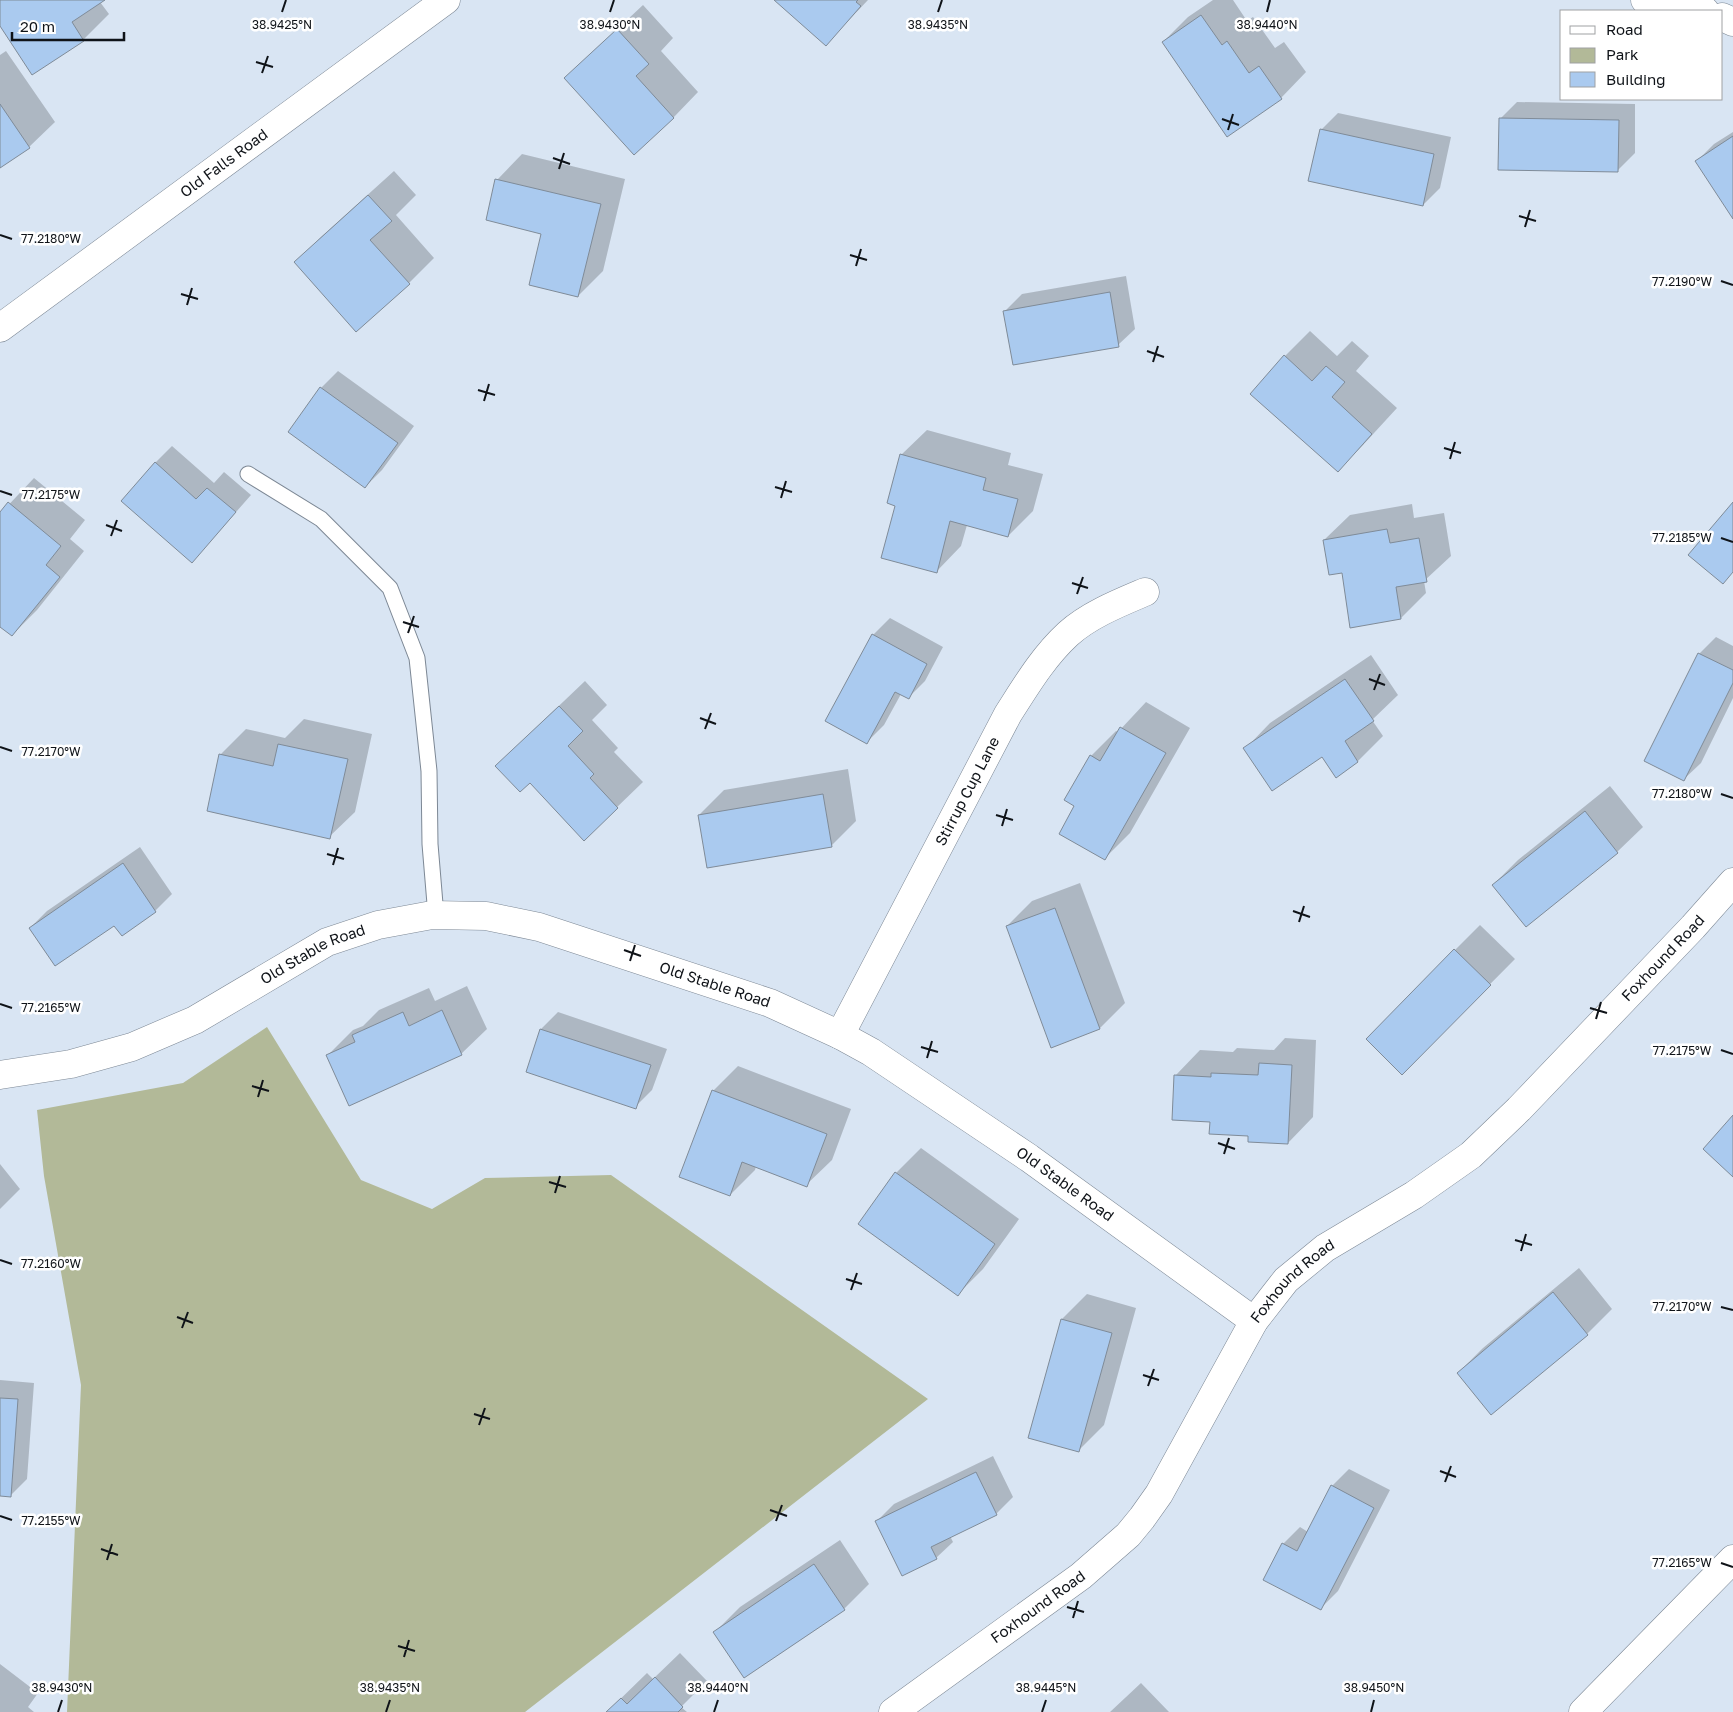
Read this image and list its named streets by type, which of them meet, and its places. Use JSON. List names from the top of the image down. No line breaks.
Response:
{"streets":{"street":["Old Falls Road","Stirrup Cup Lane","Old Stable Road","Foxhound Road"]},"crossings":[["Stirrup Cup Lane","Old Stable Road"],["Old Stable Road","Foxhound Road"]],"legend":["Road","Park","Building"],"scale_bar":"20 m","coordinates":["38.9425°N","38.9430°N","38.9435°N","38.9440°N","77.2180°W","77.2190°W","77.2175°W","77.2185°W","77.2170°W","77.2165°W","77.2160°W","77.2155°W","38.9445°N","38.9450°N"]}
